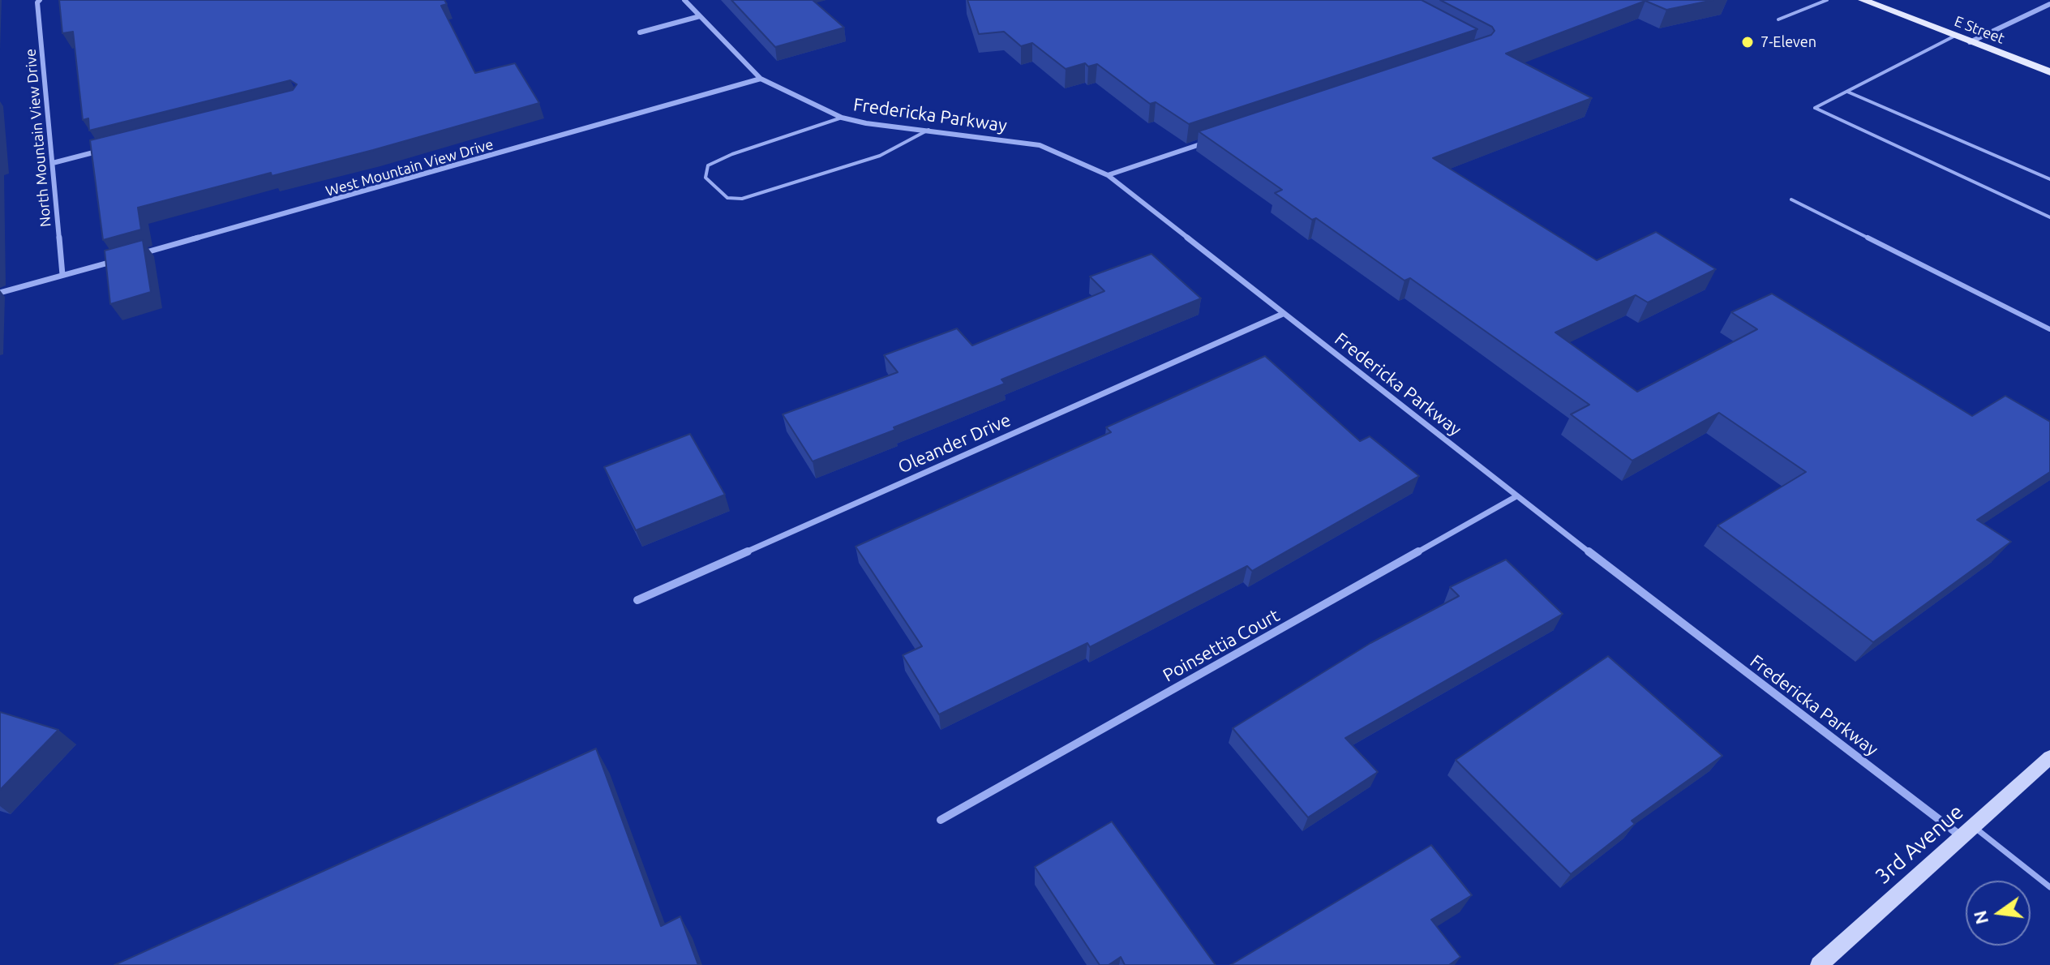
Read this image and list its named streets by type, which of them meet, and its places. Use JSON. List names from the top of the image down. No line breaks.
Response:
{"streets":{"main road":["E Street","3rd Avenue"],"street":["Fredericka Parkway","North Mountain View Drive","West Mountain View Drive","Oleander Drive","Poinsettia Court"]},"crossings":[["Fredericka Parkway","West Mountain View Drive"],["Fredericka Parkway","Oleander Drive"],["Fredericka Parkway","Poinsettia Court"],["Fredericka Parkway","3rd Avenue"]],"places":["7-Eleven"],"north":"left"}
